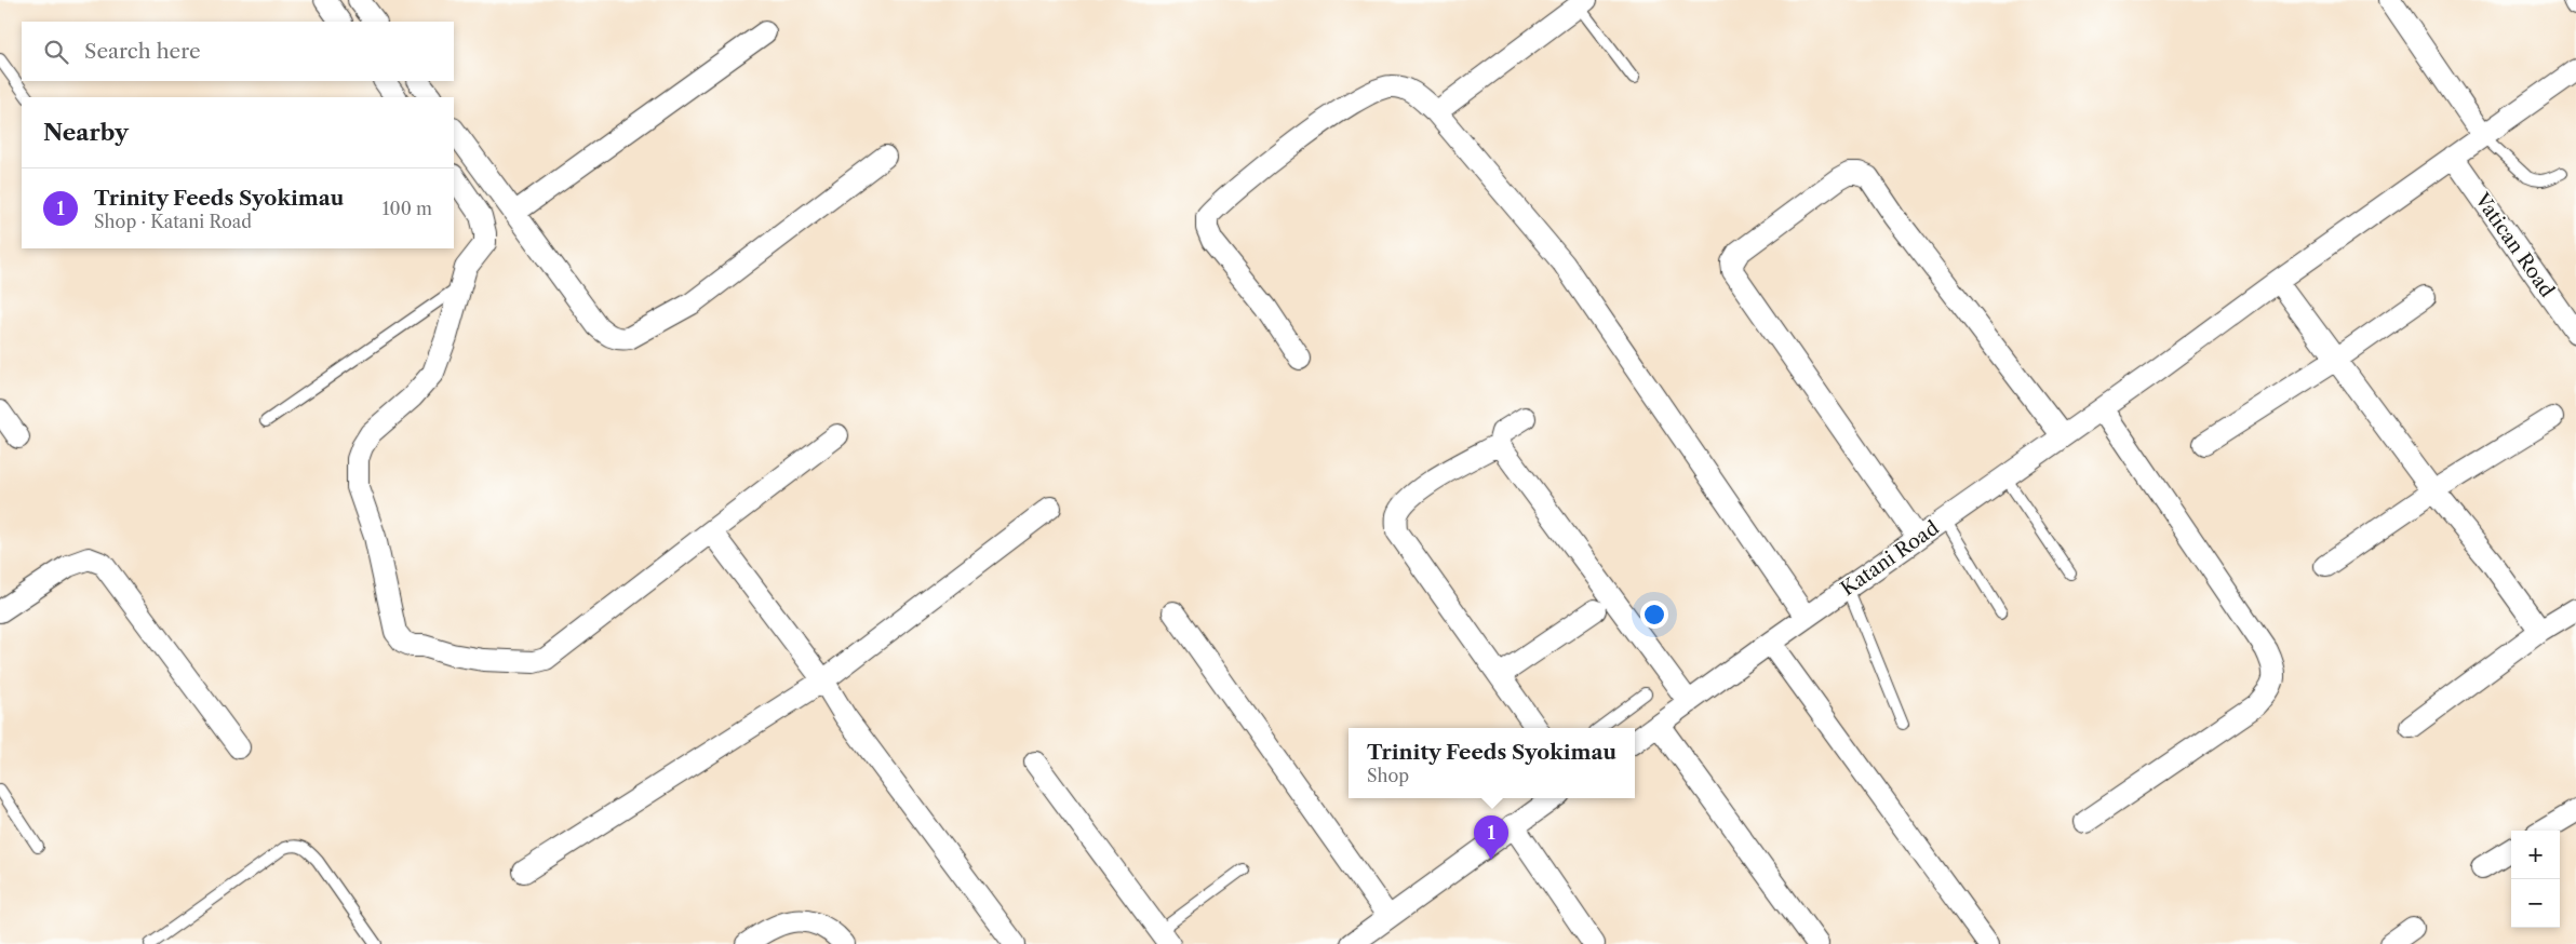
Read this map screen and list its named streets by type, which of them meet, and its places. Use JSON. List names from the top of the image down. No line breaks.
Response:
{"streets":{"street":["Vatican Road","Katani Road"]},"crossings":[["Vatican Road","Katani Road"]],"page":{"search":"Search here","heading":"Nearby","list":[{"mark":"1","name":"Trinity Feeds Syokimau","note":"Shop · Katani Road","value":"100 m"}],"popup":["Trinity Feeds Syokimau","Shop"],"pins":"1","map_buttons":["+","−"]}}
